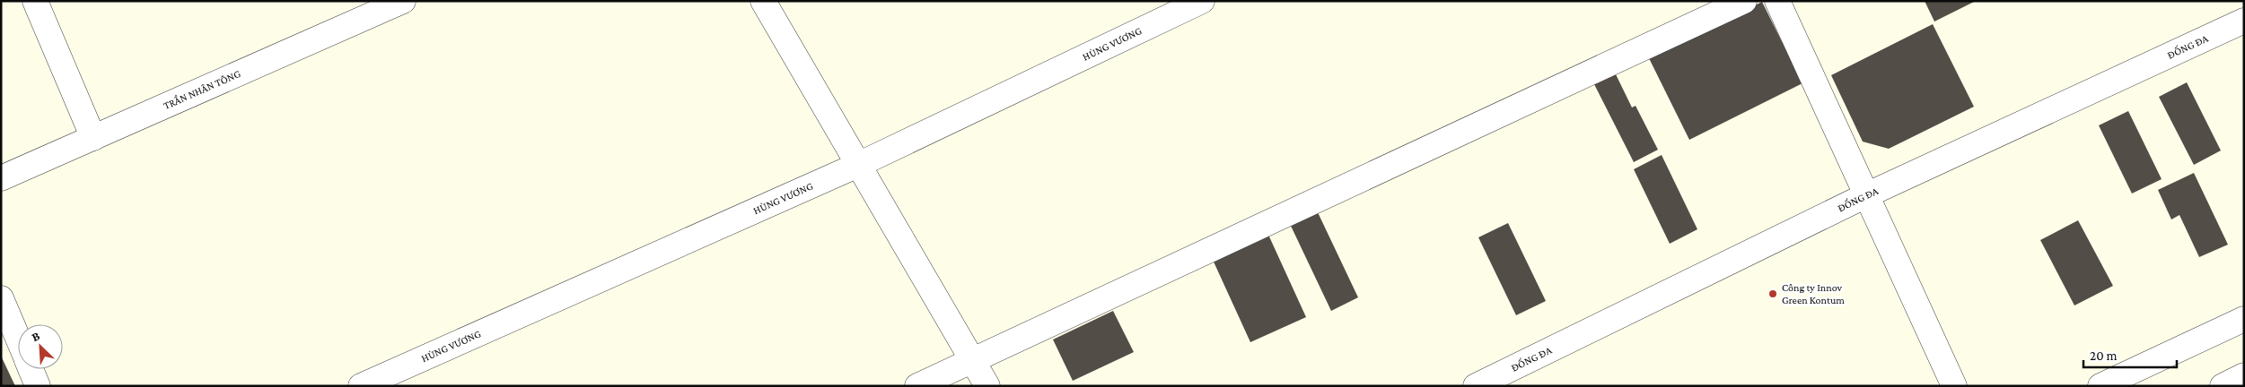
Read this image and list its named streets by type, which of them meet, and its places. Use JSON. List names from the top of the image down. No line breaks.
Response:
{"streets":{"street":["HÙNG VƯƠNG","ĐỐNG ĐA","TRẦN NHÂN TÔNG"]},"places":["Công ty Innov Green Kontum"],"scale_bar":"20 m","north":"top left"}
